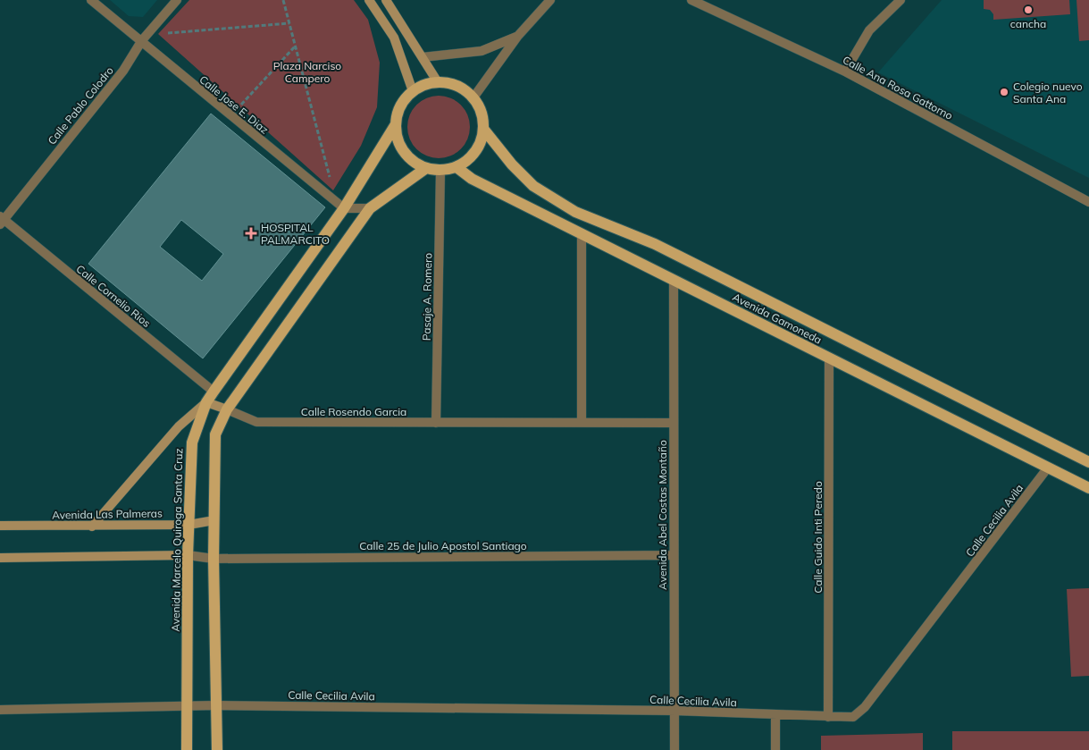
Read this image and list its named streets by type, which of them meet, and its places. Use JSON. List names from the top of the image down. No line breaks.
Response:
{"streets":{"main road":["Avenida Gamoneda","Avenida Marcelo Quiroga Santa Cruz"],"street":["Calle Ana Rosa Gattorno","Calle Jose E. Diaz","Calle Pablo Colodro","Calle Cornelio Rios","Pasaje A. Romero","Calle Rosendo Garcia","Avenida Las Palmeras","Avenida Abel Costas Montaño","Calle Cecilia Avila","Calle Guido Inti Peredo","Calle 25 de Julio Apostol Santiago"]},"crossings":[["Calle Jose E. Diaz","Calle Pablo Colodro"],["Calle Jose E. Diaz","Avenida Marcelo Quiroga Santa Cruz"],["Calle Pablo Colodro","Calle Cornelio Rios"],["Calle Cornelio Rios","Avenida Marcelo Quiroga Santa Cruz"],["Pasaje A. Romero","Avenida Gamoneda"],["Pasaje A. Romero","Calle Rosendo Garcia"],["Pasaje A. Romero","Avenida Marcelo Quiroga Santa Cruz"],["Avenida Gamoneda","Avenida Abel Costas Montaño"],["Avenida Gamoneda","Calle Cecilia Avila"],["Avenida Gamoneda","Calle Guido Inti Peredo"],["Avenida Gamoneda","Avenida Marcelo Quiroga Santa Cruz"],["Calle Rosendo Garcia","Avenida Abel Costas Montaño"],["Calle Rosendo Garcia","Avenida Marcelo Quiroga Santa Cruz"],["Avenida Las Palmeras","Avenida Marcelo Quiroga Santa Cruz"],["Avenida Abel Costas Montaño","Calle Cecilia Avila"],["Avenida Abel Costas Montaño","Calle 25 de Julio Apostol Santiago"],["Calle Cecilia Avila","Calle Guido Inti Peredo"],["Calle Cecilia Avila","Avenida Marcelo Quiroga Santa Cruz"],["Avenida Marcelo Quiroga Santa Cruz","Calle 25 de Julio Apostol Santiago"]],"parks":["Plaza Narciso Campero"],"places":{"other":["cancha","Colegio nuevo Santa Ana"],"health":["HOSPITAL PALMARCITO"]}}
